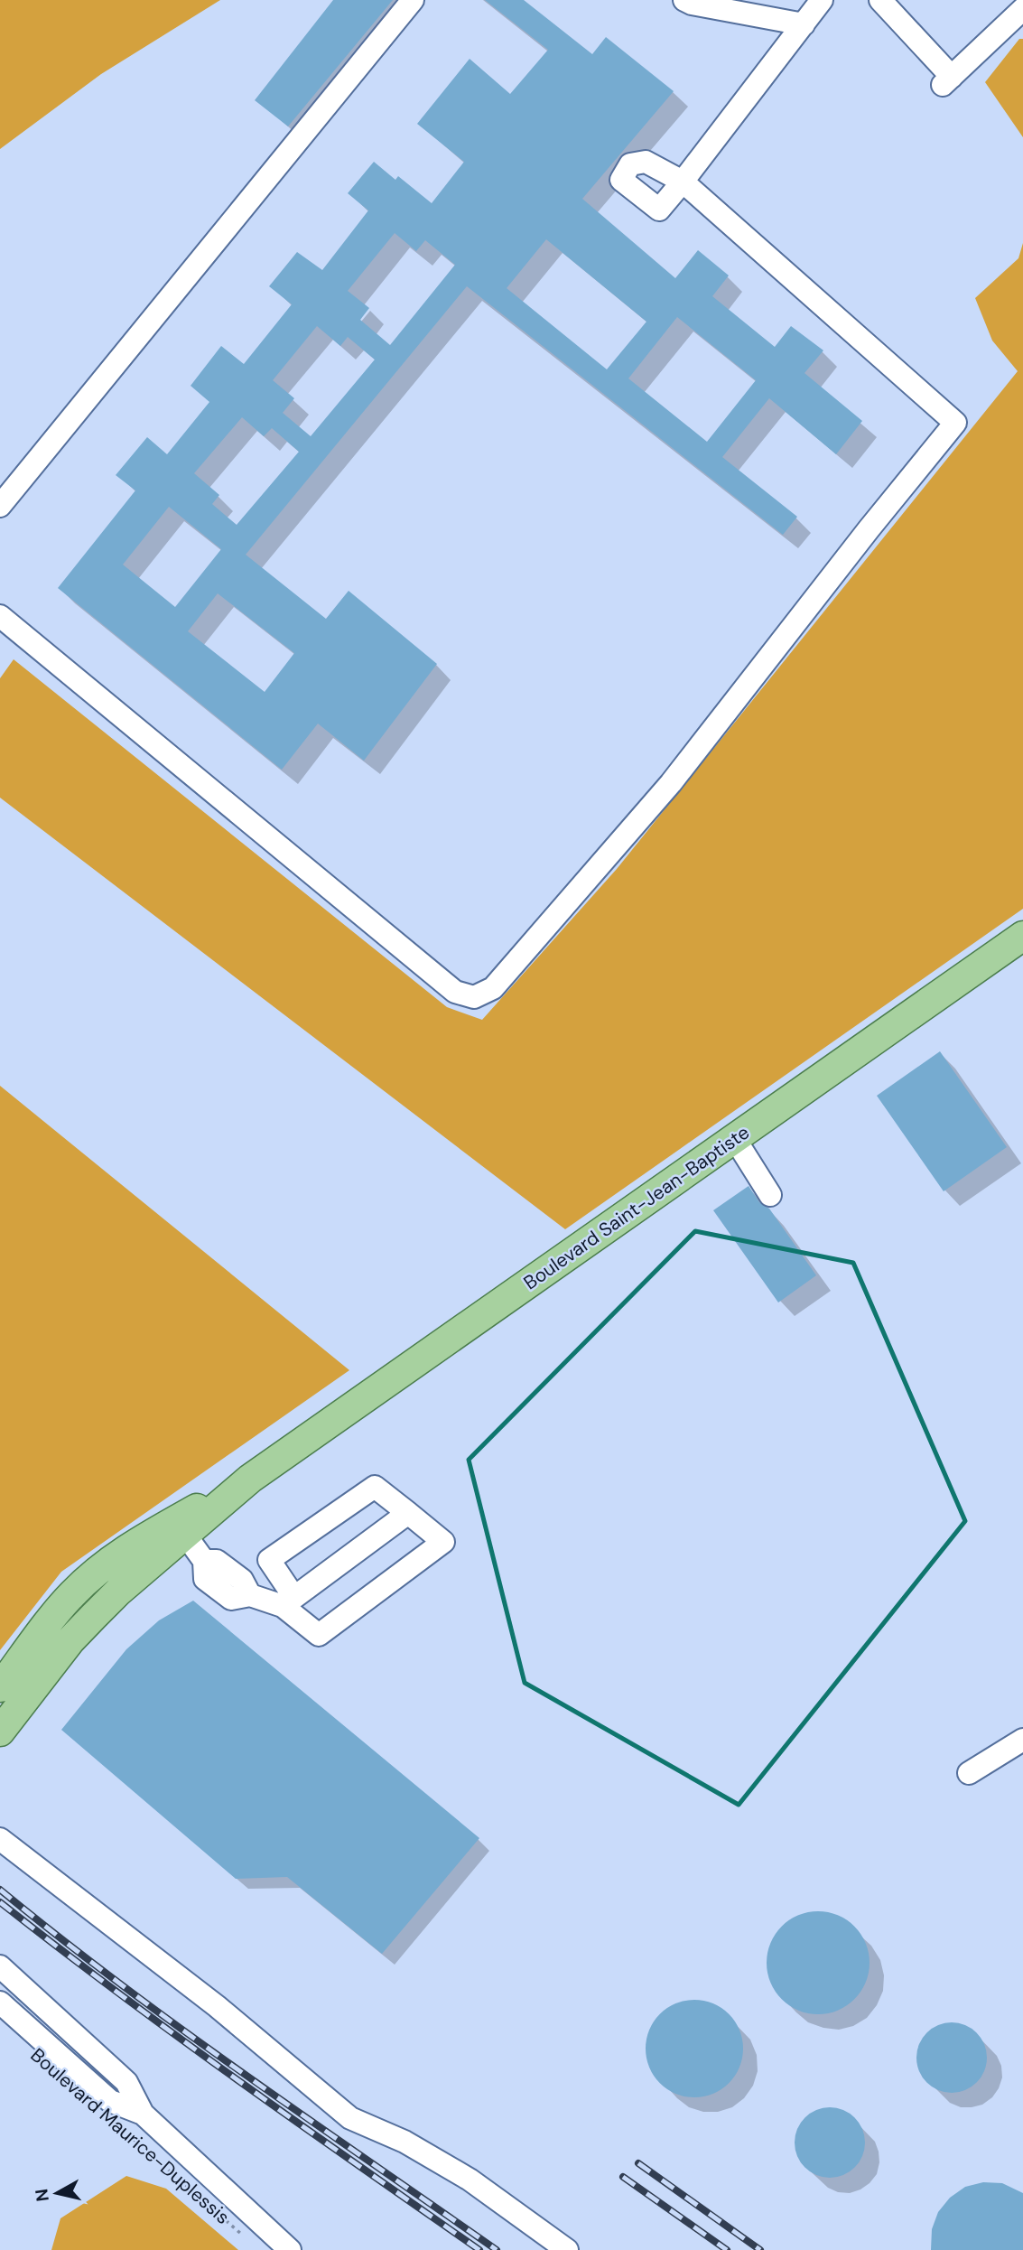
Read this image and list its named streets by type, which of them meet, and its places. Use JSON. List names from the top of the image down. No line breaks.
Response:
{"streets":{"main road":["Boulevard Saint-Jean-Baptiste"],"street":["Boulevard Maurice-Duplessis"]},"north":"left"}
